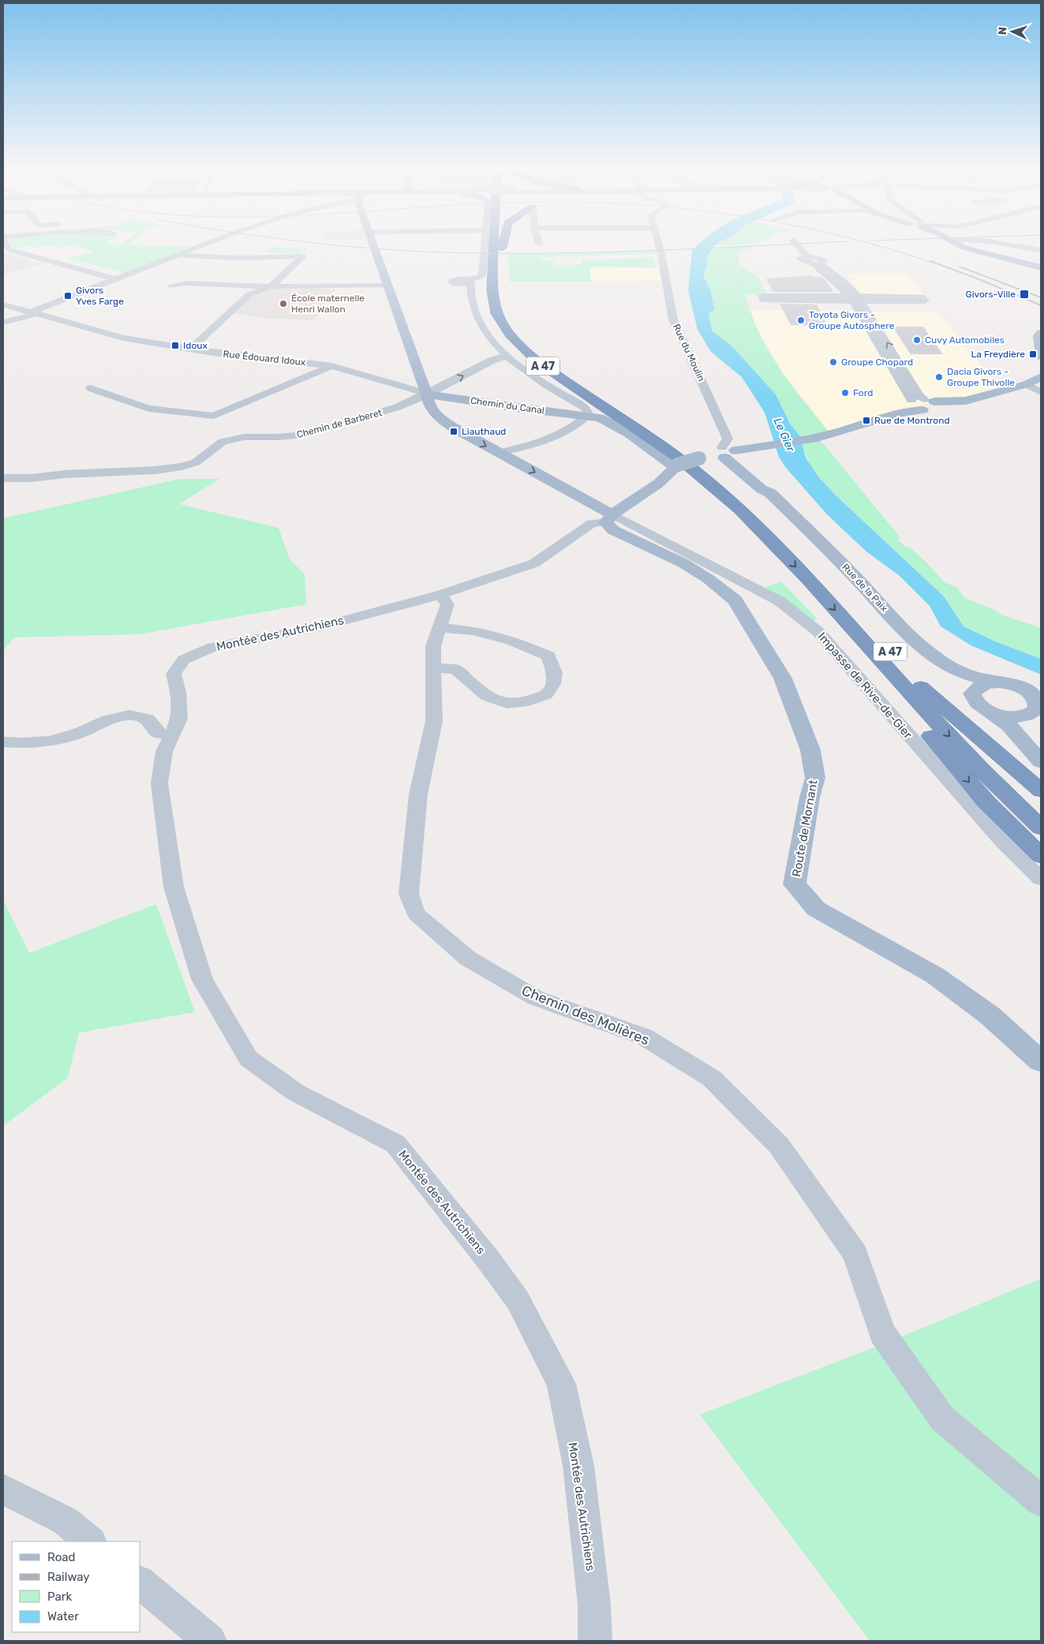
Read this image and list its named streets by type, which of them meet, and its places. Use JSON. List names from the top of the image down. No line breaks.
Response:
{"streets":{"highway":["A 47"],"main road":["Chemin du Canal","Rue de la Paix","Route de Mornant"],"street":["Rue du Moulin","Rue Édouard Idoux","Chemin de Barberet","Montée des Autrichiens","Impasse de Rive-de-Gier","Chemin des Molières"]},"crossings":[["Rue du Moulin","Rue de la Paix"],["Rue Édouard Idoux","Chemin du Canal"],["Rue Édouard Idoux","Chemin de Barberet"],["Chemin du Canal","Chemin de Barberet"],["Montée des Autrichiens","Impasse de Rive-de-Gier"],["Montée des Autrichiens","Route de Mornant"],["Montée des Autrichiens","Chemin des Molières"],["Impasse de Rive-de-Gier","Route de Mornant"]],"water":["Le Gier"],"places":{"transit":["Givors-Ville","Givors Yves Farge","Idoux","La Freydière","Rue de Montrond","Liauthaud"],"other":["École maternelle Henri Wallon","Toyota Givors - Groupe Autosphere","Cuvy Automobiles","Groupe Chopard","Dacia Givors - Groupe Thivolle","Ford"]},"legend":["Road","Railway","Park","Water"],"north":"left"}
